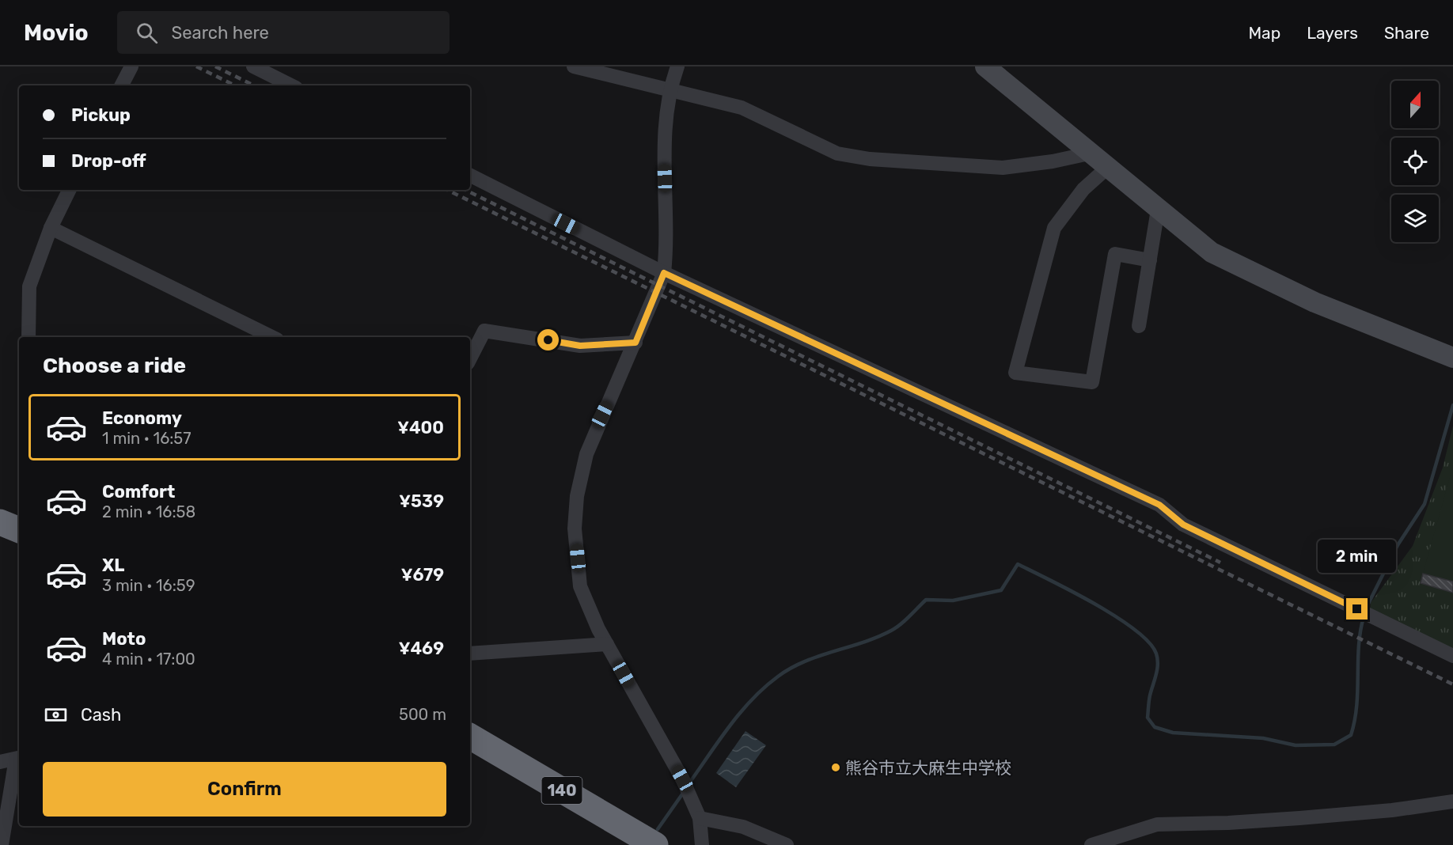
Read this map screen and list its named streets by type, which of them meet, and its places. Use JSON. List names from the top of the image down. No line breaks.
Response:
{"streets":{"highway":["140"]},"places":["熊谷市立大麻生中学校"],"north":"top","page":{"header":"Movio","search":"Search here","nav":["Map","Layers","Share"],"banner":["Pickup","Drop-off"],"heading":"Choose a ride","list":[{"name":"Economy","note":"1 min · 16:57","value":"¥400"},{"name":"Comfort","note":"2 min · 16:58","value":"¥539"},{"name":"XL","note":"3 min · 16:59","value":"¥679"},{"name":"Moto","note":"4 min · 17:00","value":"¥469"}],"bubble":"2 min","pay":["Cash","500 m"],"buttons":"Confirm"}}
